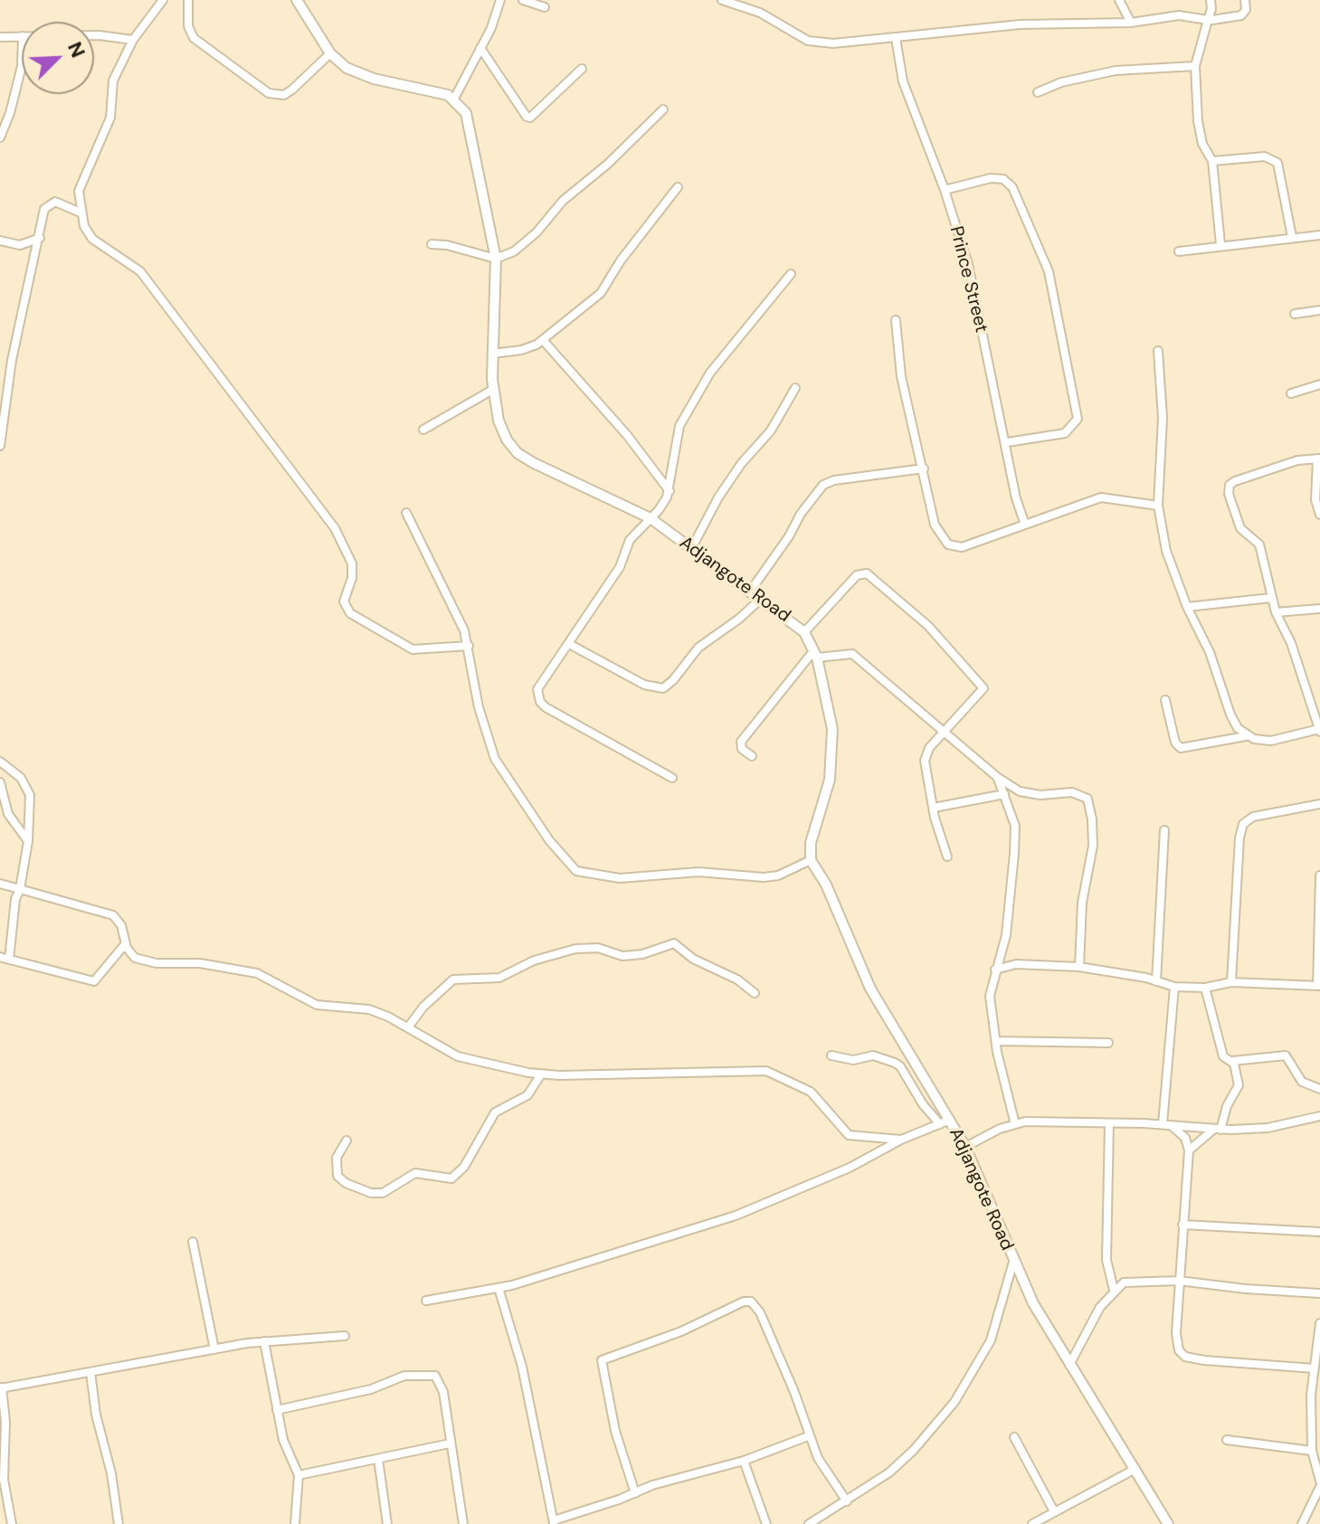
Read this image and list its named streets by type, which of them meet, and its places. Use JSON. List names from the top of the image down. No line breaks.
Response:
{"streets":{"street":["Prince Street","Adjangote Road"]},"north":"top right"}
